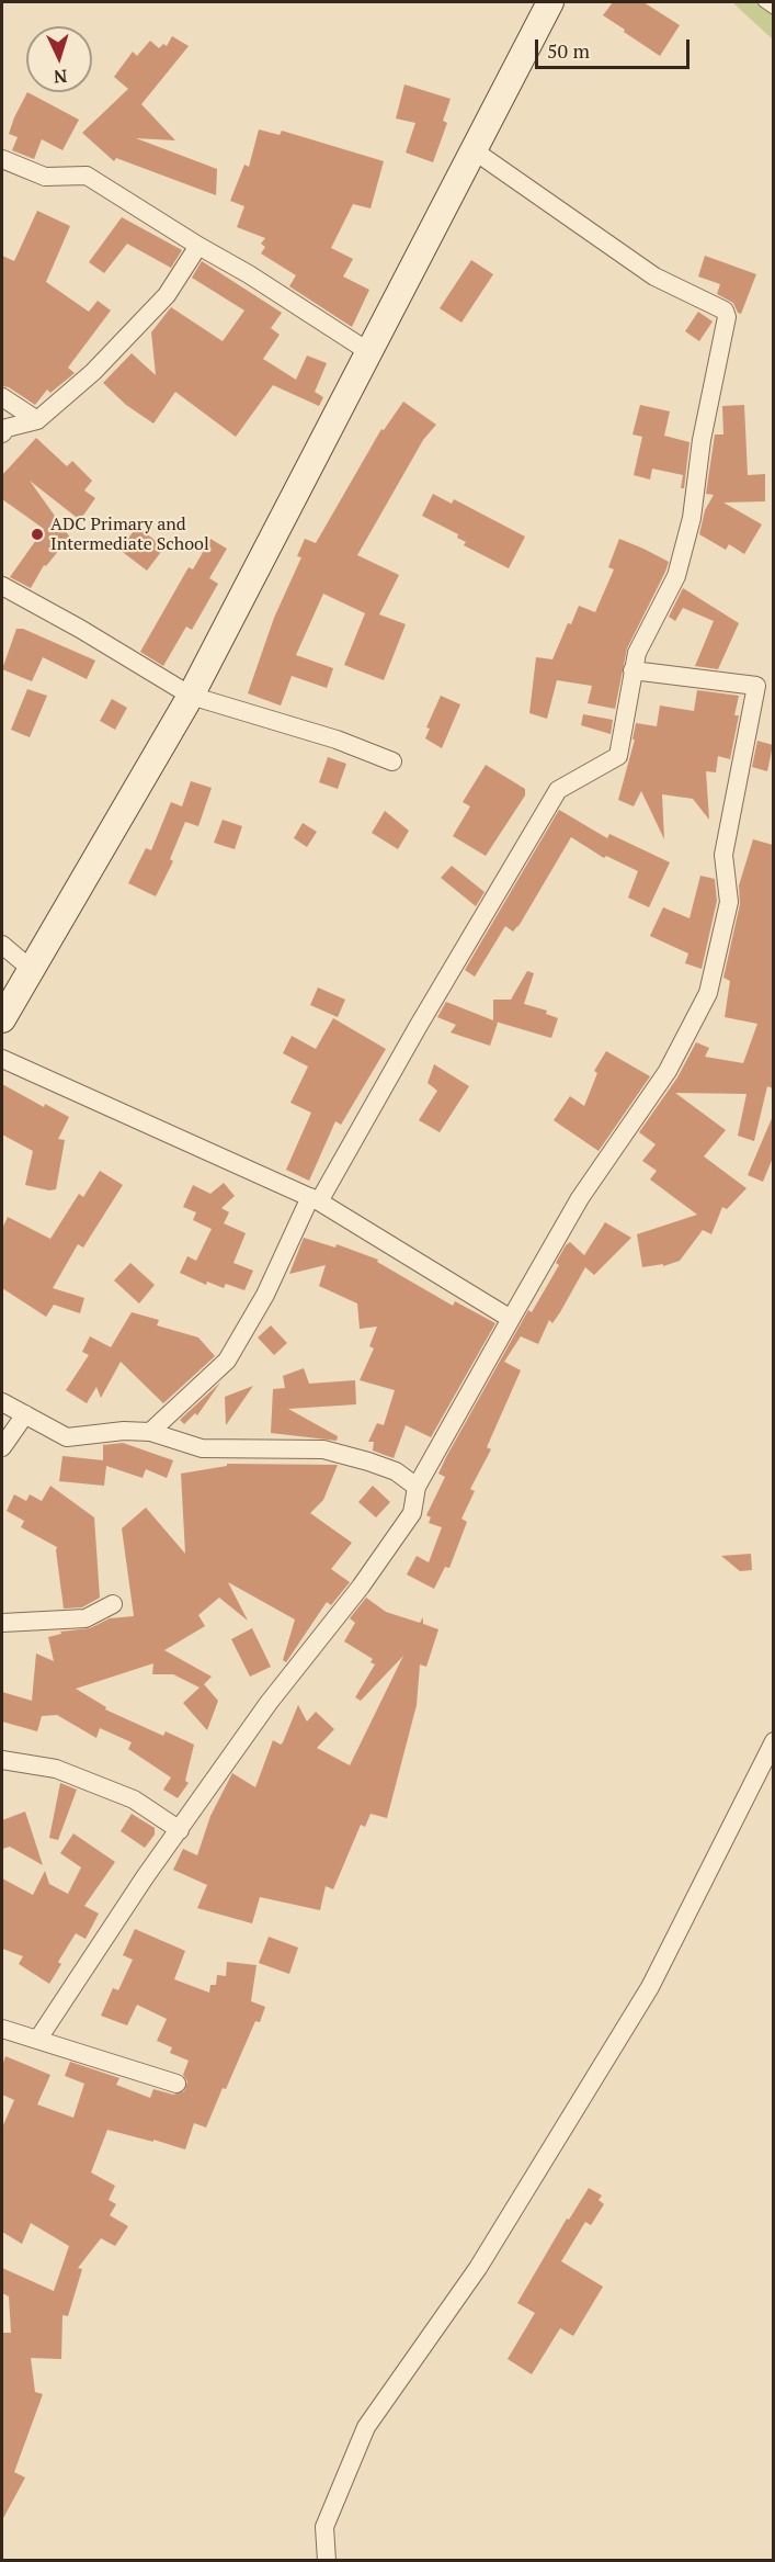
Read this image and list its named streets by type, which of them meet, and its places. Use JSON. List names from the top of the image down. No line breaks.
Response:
{"places":["ADC Primary and Intermediate School"],"scale_bar":"50 m","north":"bottom"}
